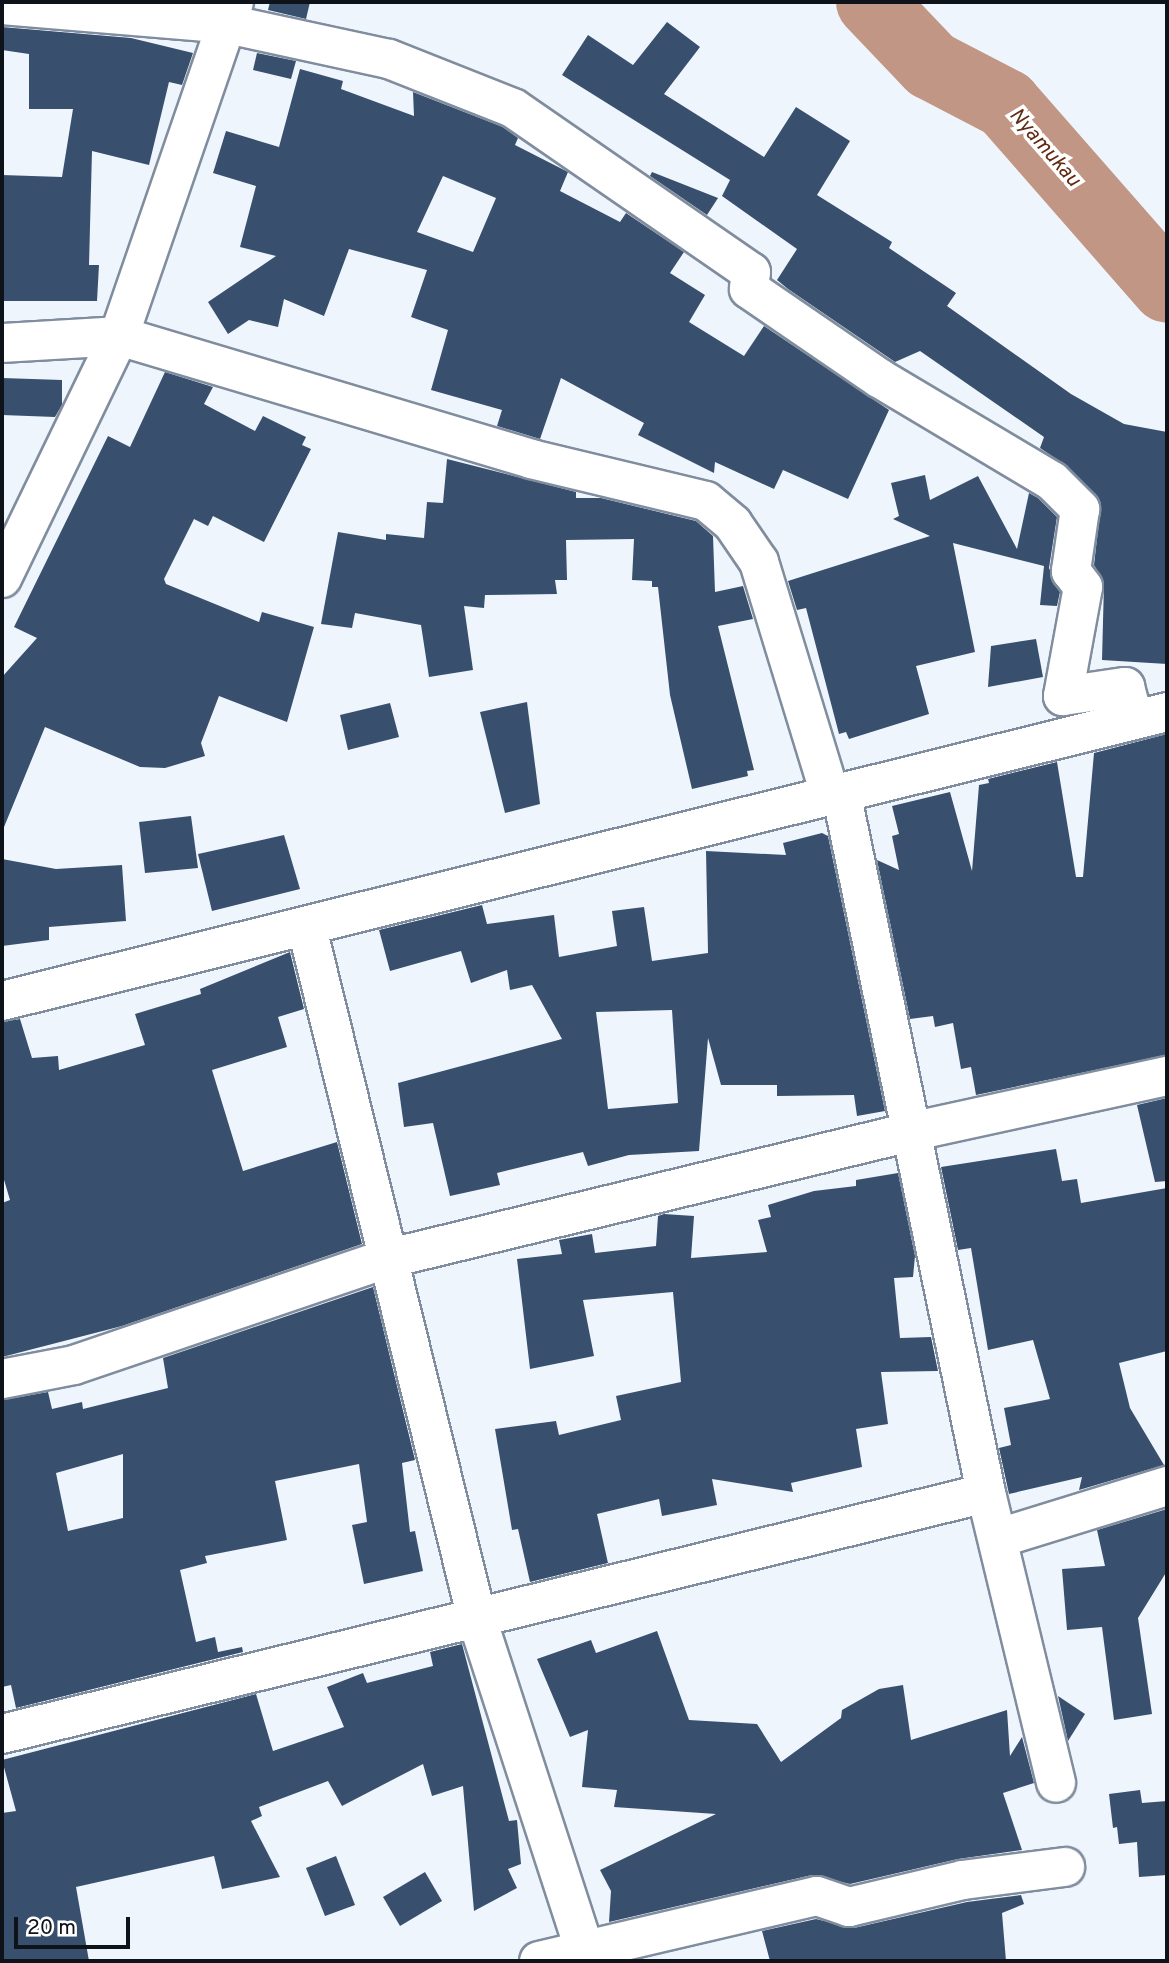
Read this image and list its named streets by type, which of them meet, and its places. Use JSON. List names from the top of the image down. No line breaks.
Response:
{"water":["Nyamukau"],"scale_bar":"20 m"}
